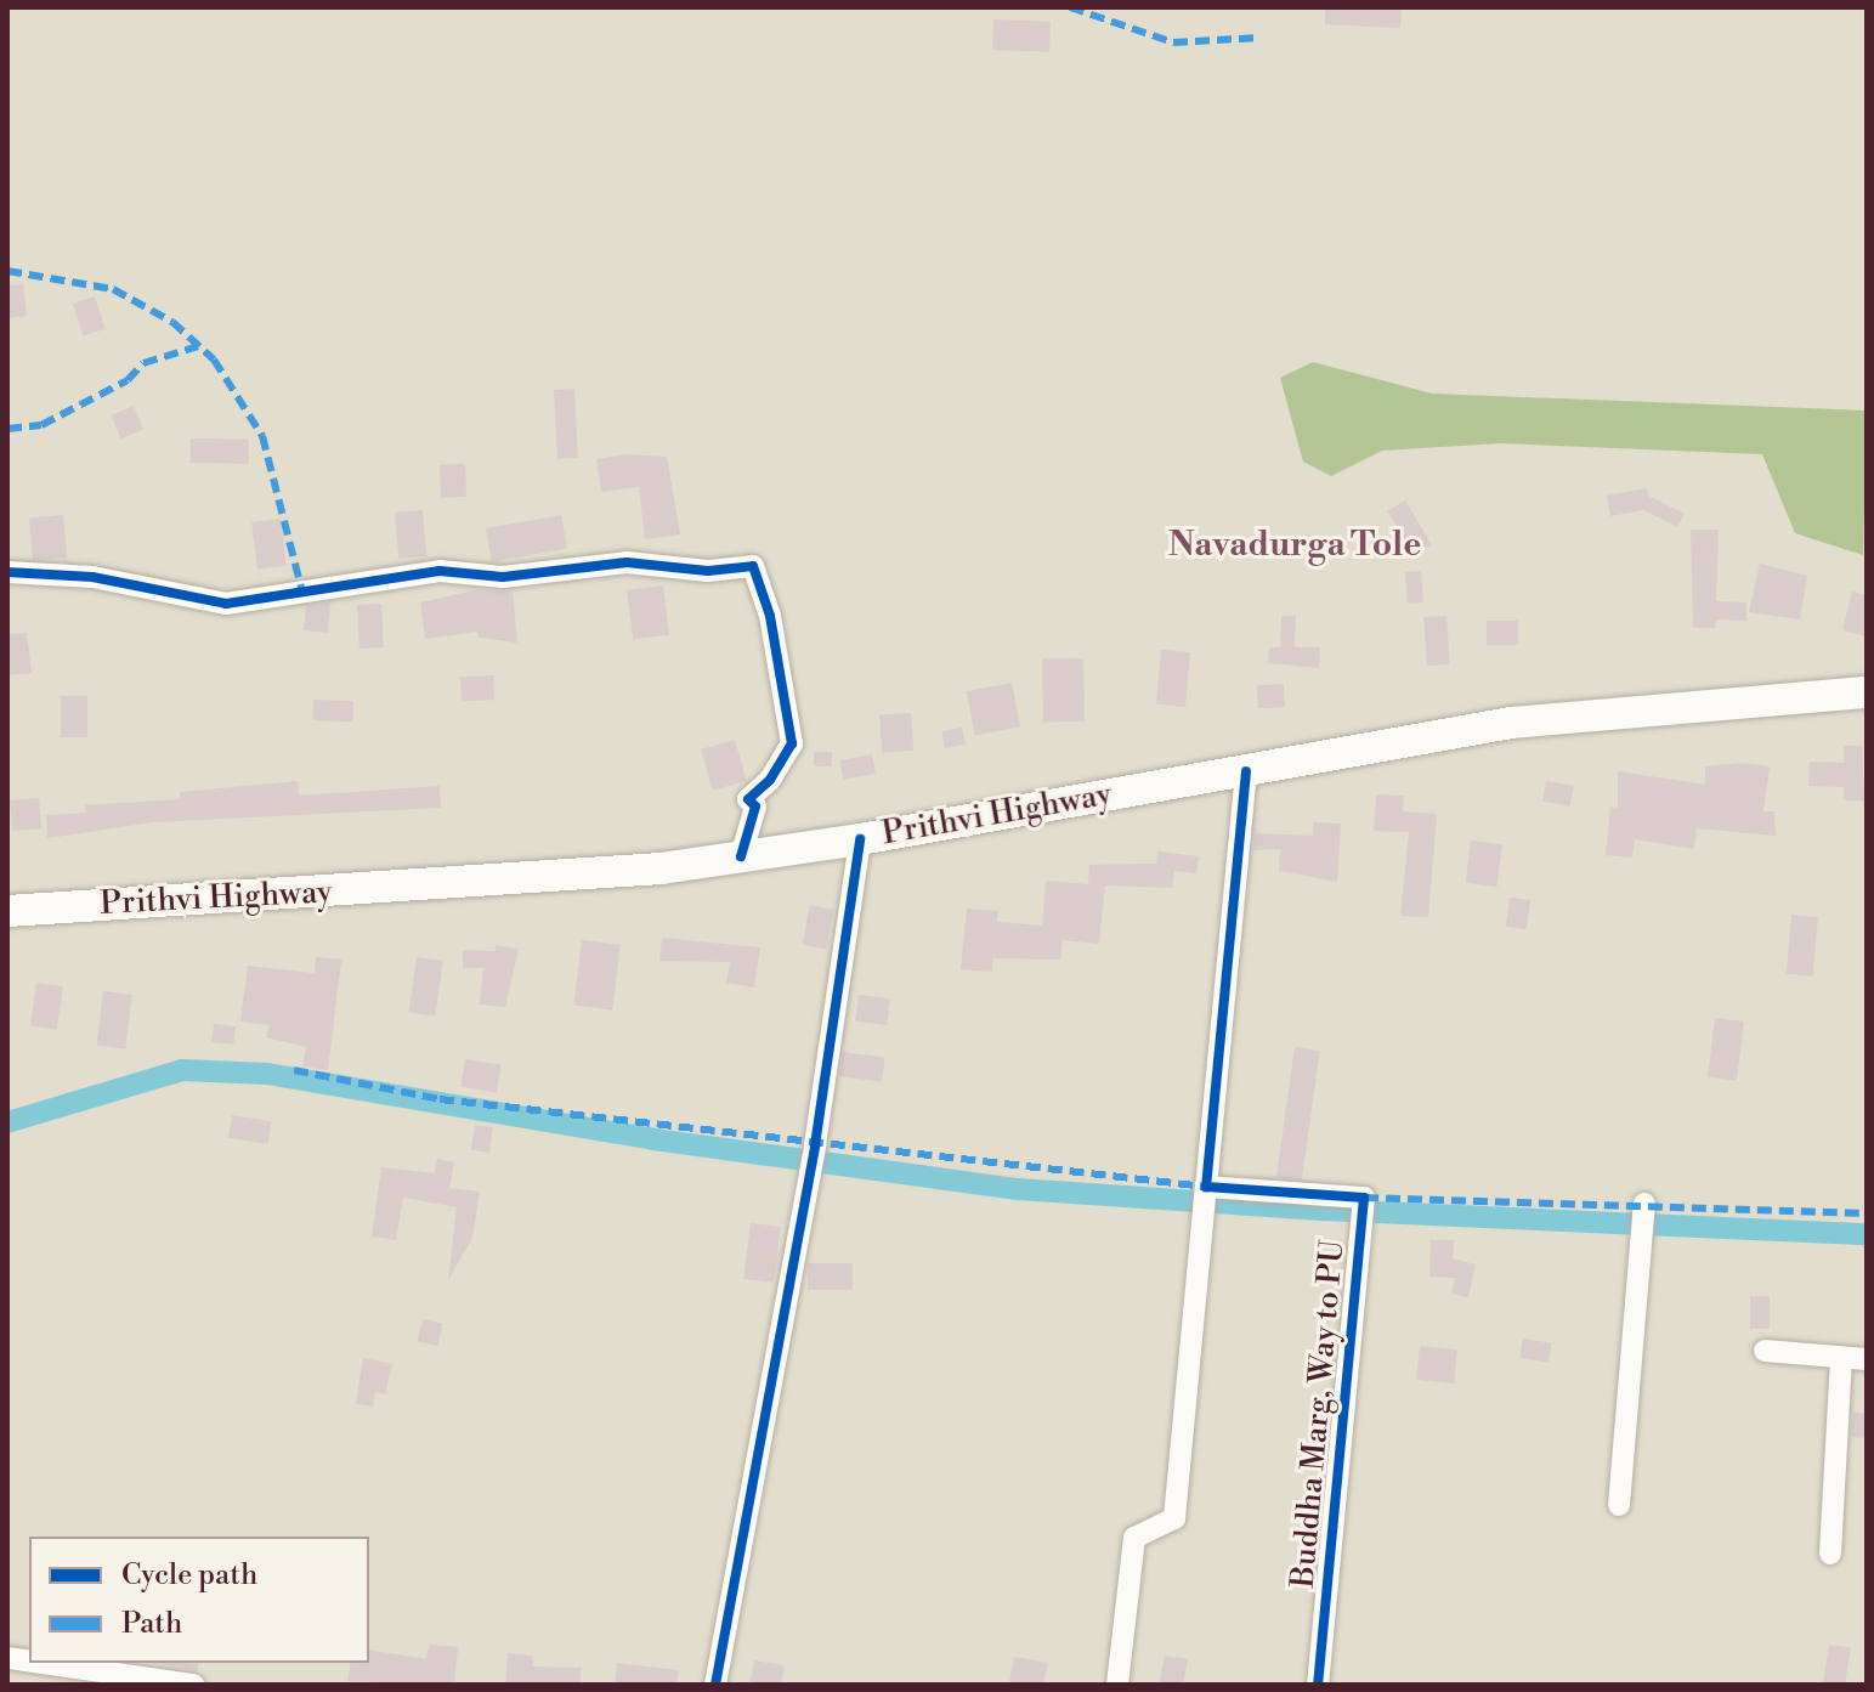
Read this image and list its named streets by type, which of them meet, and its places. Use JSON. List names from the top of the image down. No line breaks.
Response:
{"streets":{"highway":["Prithvi Highway"],"street":["Buddha Marg, Way to PU"]},"districts":["Navadurga Tole"],"legend":["Cycle path","Path"]}
